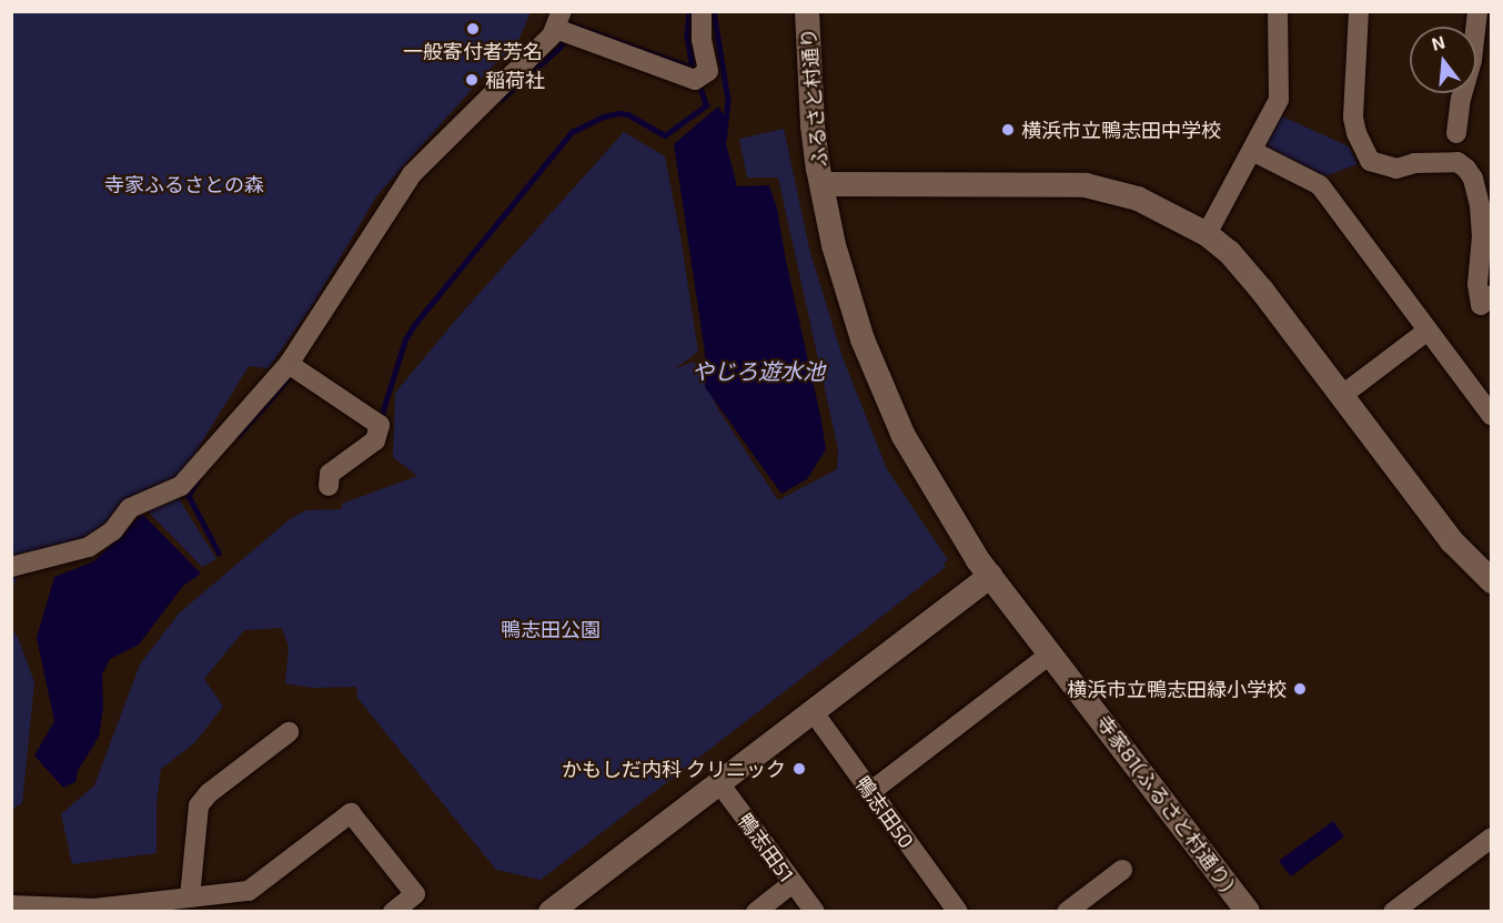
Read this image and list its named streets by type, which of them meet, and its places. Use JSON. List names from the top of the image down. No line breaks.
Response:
{"streets":{"street":["ふるさと村通り","寺家81(ふるさと村通り)","鴨志田50","鴨志田51"]},"crossings":[["ふるさと村通り","寺家81(ふるさと村通り)"]],"water":["やじろ遊水池"],"parks":["寺家ふるさとの森","鴨志田公園"],"places":["一般寄付者芳名","稲荷社","横浜市立鴨志田中学校","横浜市立鴨志田緑小学校","かもしだ内科 クリニック"],"north":"top"}
